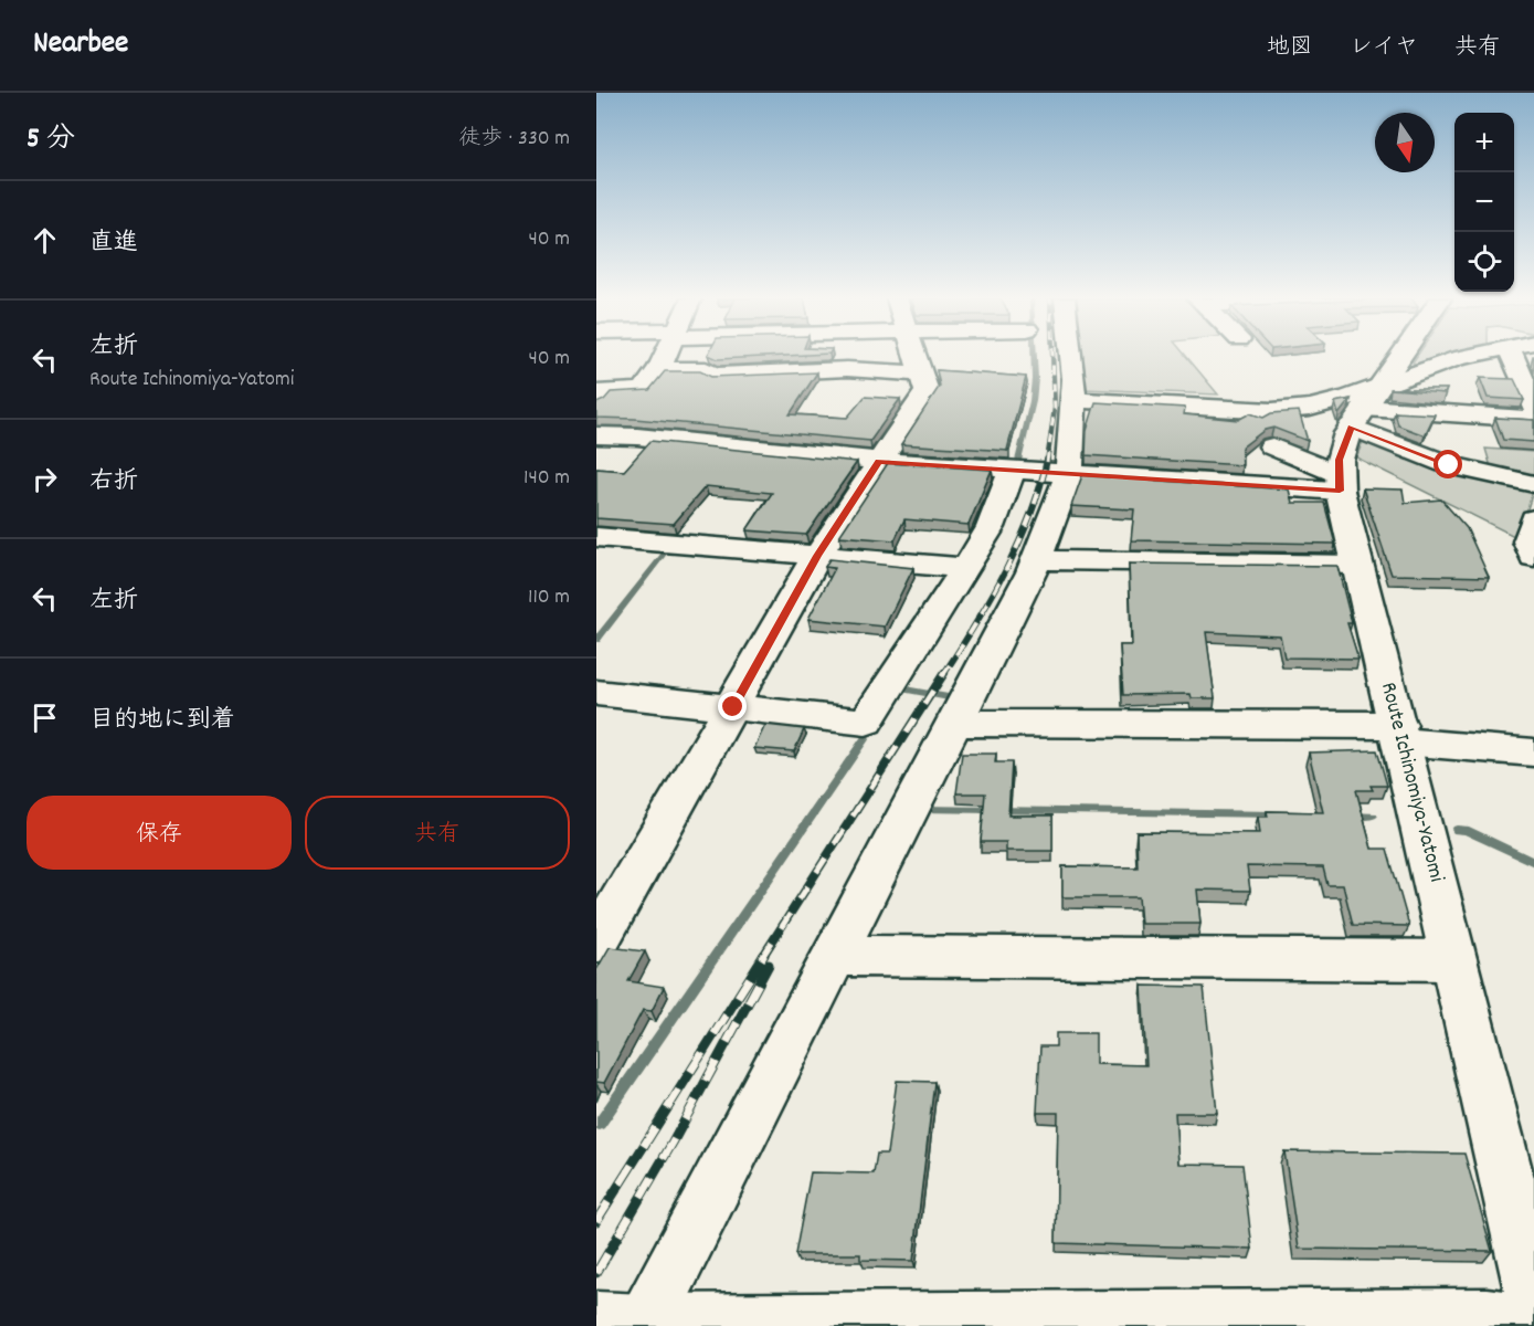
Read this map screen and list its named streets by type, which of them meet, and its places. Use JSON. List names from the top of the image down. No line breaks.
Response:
{"streets":{"street":["Route Ichinomiya-Yatomi"]},"north":"bottom","page":{"header":"Nearbee","nav":["地図","レイヤ","共有"],"heading":["5 分","徒歩 · 330 m"],"map_buttons":["+","−"],"list":[["直進","40 m"],["左折","Route Ichinomiya-Yatomi","40 m"],["右折","140 m"],["左折","110 m"],"目的地に到着"],"buttons":["保存","共有"]}}
